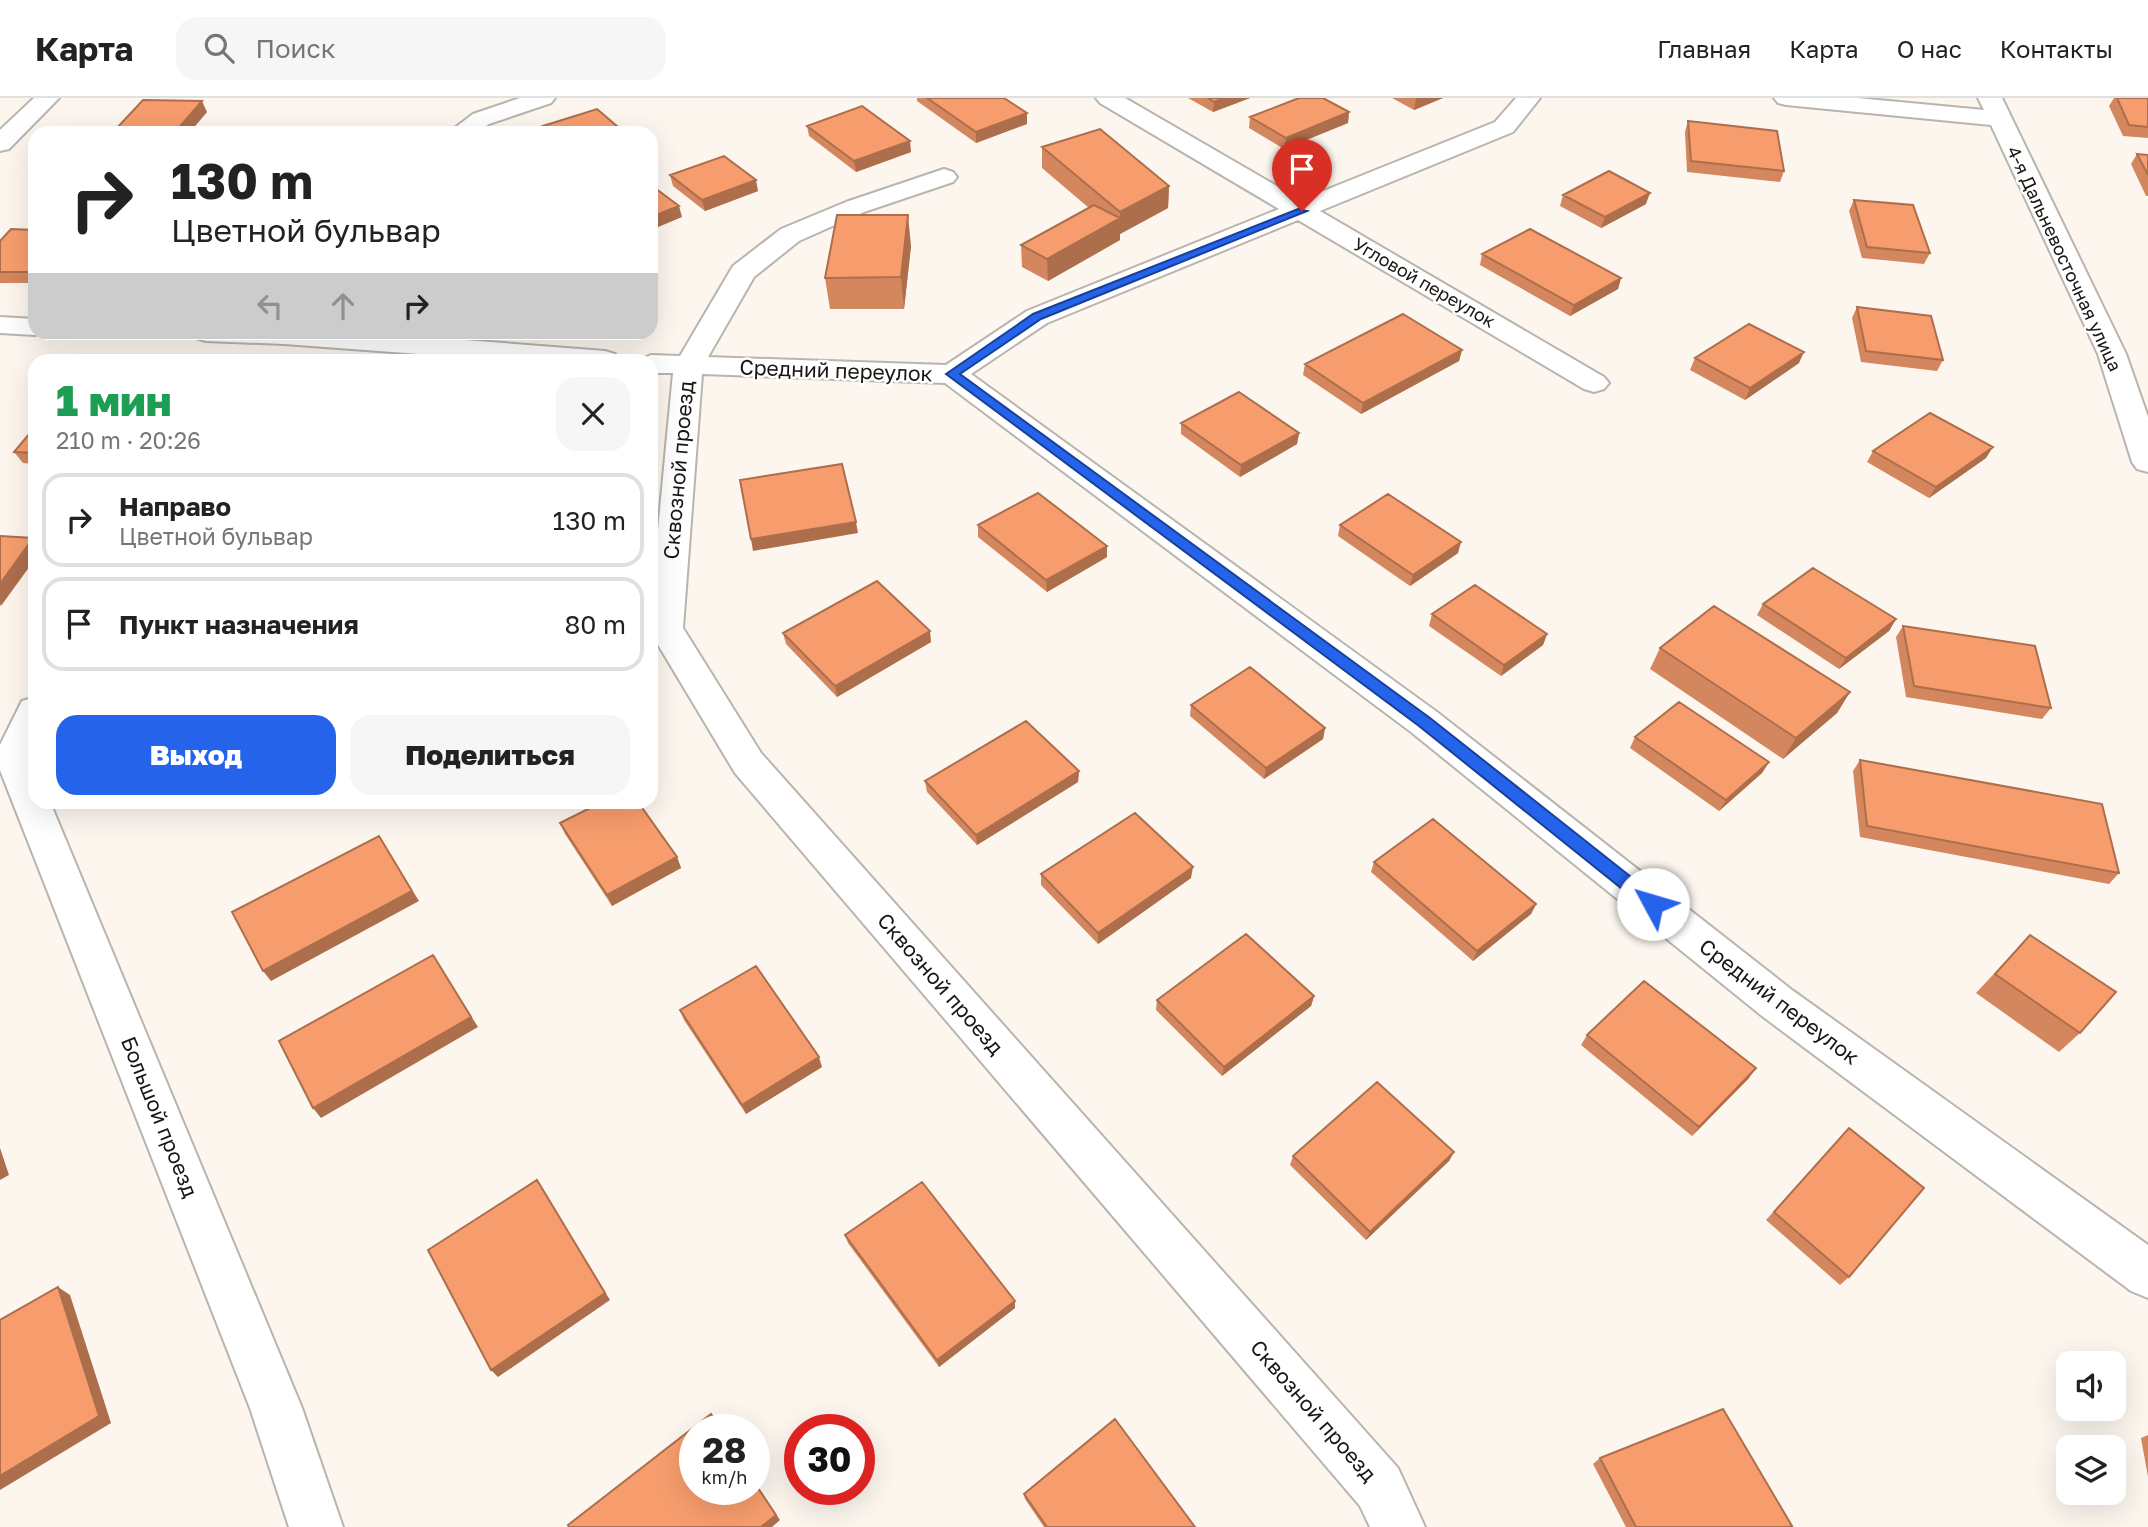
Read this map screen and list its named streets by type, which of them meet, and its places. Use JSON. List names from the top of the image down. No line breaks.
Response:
{"streets":{"street":["4-я Дальневосточная улица","Угловой переулок","Средний переулок","Сквозной проезд","Большой проезд"]},"crossings":[["Средний переулок","Сквозной проезд"]],"page":{"header":"Карта","search":"Поиск","nav":["Главная","Карта","О нас","Контакты"],"turn":["130 m","Цветной бульвар"],"heading":["1 мин","210 m · 20:26"],"list":[{"name":"Направо","note":"Цветной бульвар","value":"130 m"},{"name":"Пункт назначения","value":"80 m"}],"buttons":["Выход","Поделиться"],"speed":"28 km/h","limit":"30"}}
